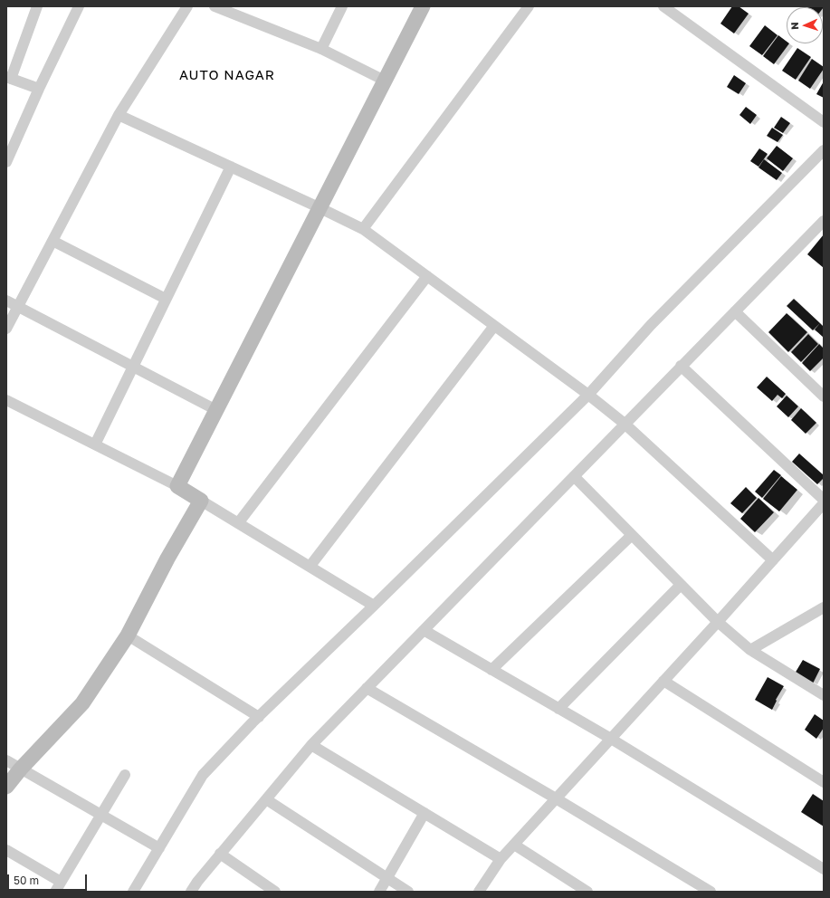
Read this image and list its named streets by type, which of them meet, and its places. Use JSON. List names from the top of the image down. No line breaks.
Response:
{"districts":["AUTO NAGAR"],"scale_bar":"50 m","north":"left"}
